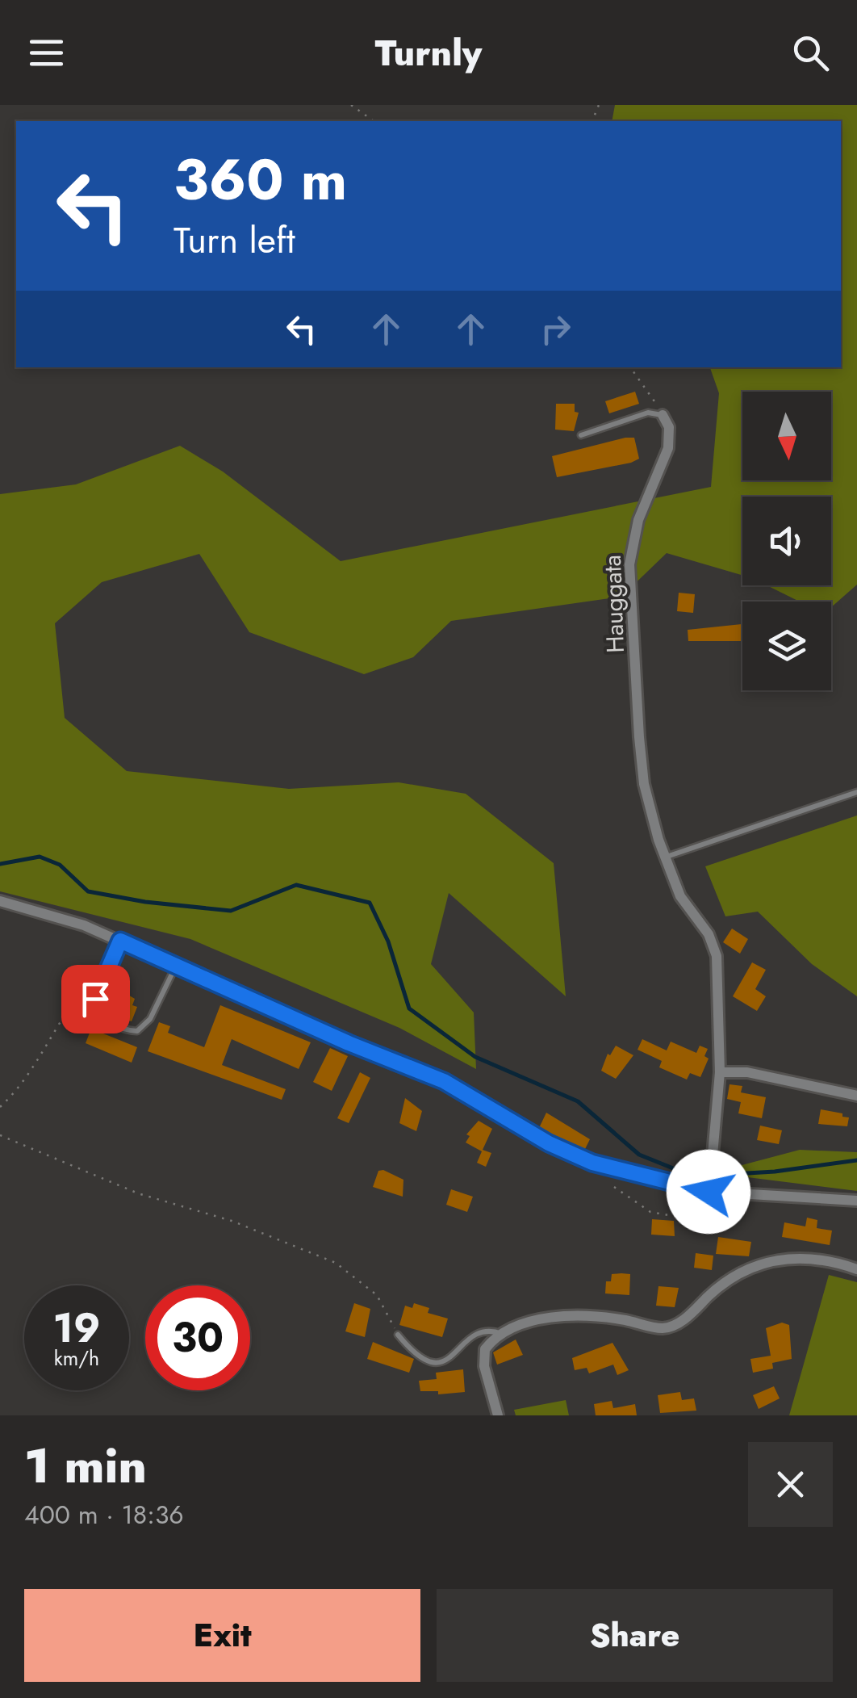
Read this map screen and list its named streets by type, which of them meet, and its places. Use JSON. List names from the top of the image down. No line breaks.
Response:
{"streets":{"street":["Hauggata"]},"north":"bottom","page":{"header":"Turnly","turn":["360 m","Turn left"],"speed":"19 km/h","limit":"30","heading":["1 min","400 m · 18:36"],"buttons":["Exit","Share"]}}
